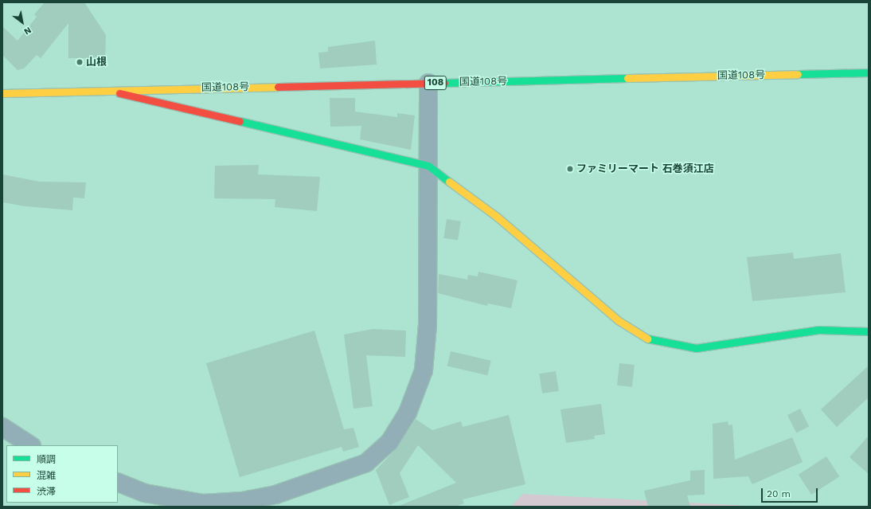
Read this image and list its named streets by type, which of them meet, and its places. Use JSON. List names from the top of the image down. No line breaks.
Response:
{"streets":{"main road":["国道108号","108"]},"places":["山根","ファミリーマート 石巻須江店"],"legend":["順調","混雑","渋滞"],"scale_bar":"20 m","north":"bottom right"}
